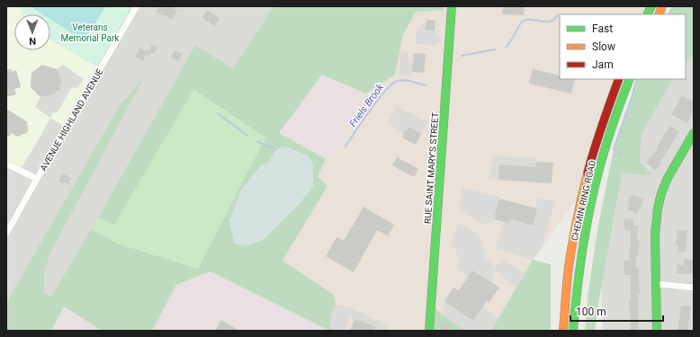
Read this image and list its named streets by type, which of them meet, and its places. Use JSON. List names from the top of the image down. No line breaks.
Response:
{"streets":{"main road":["RUE SAINT MARY'S STREET","CHEMIN RING ROAD"],"street":["AVENUE HIGHLAND AVENUE"]},"water":["Friels Brook"],"parks":["Veterans Memorial Park"],"legend":["Fast","Slow","Jam"],"scale_bar":"100 m","north":"bottom"}
